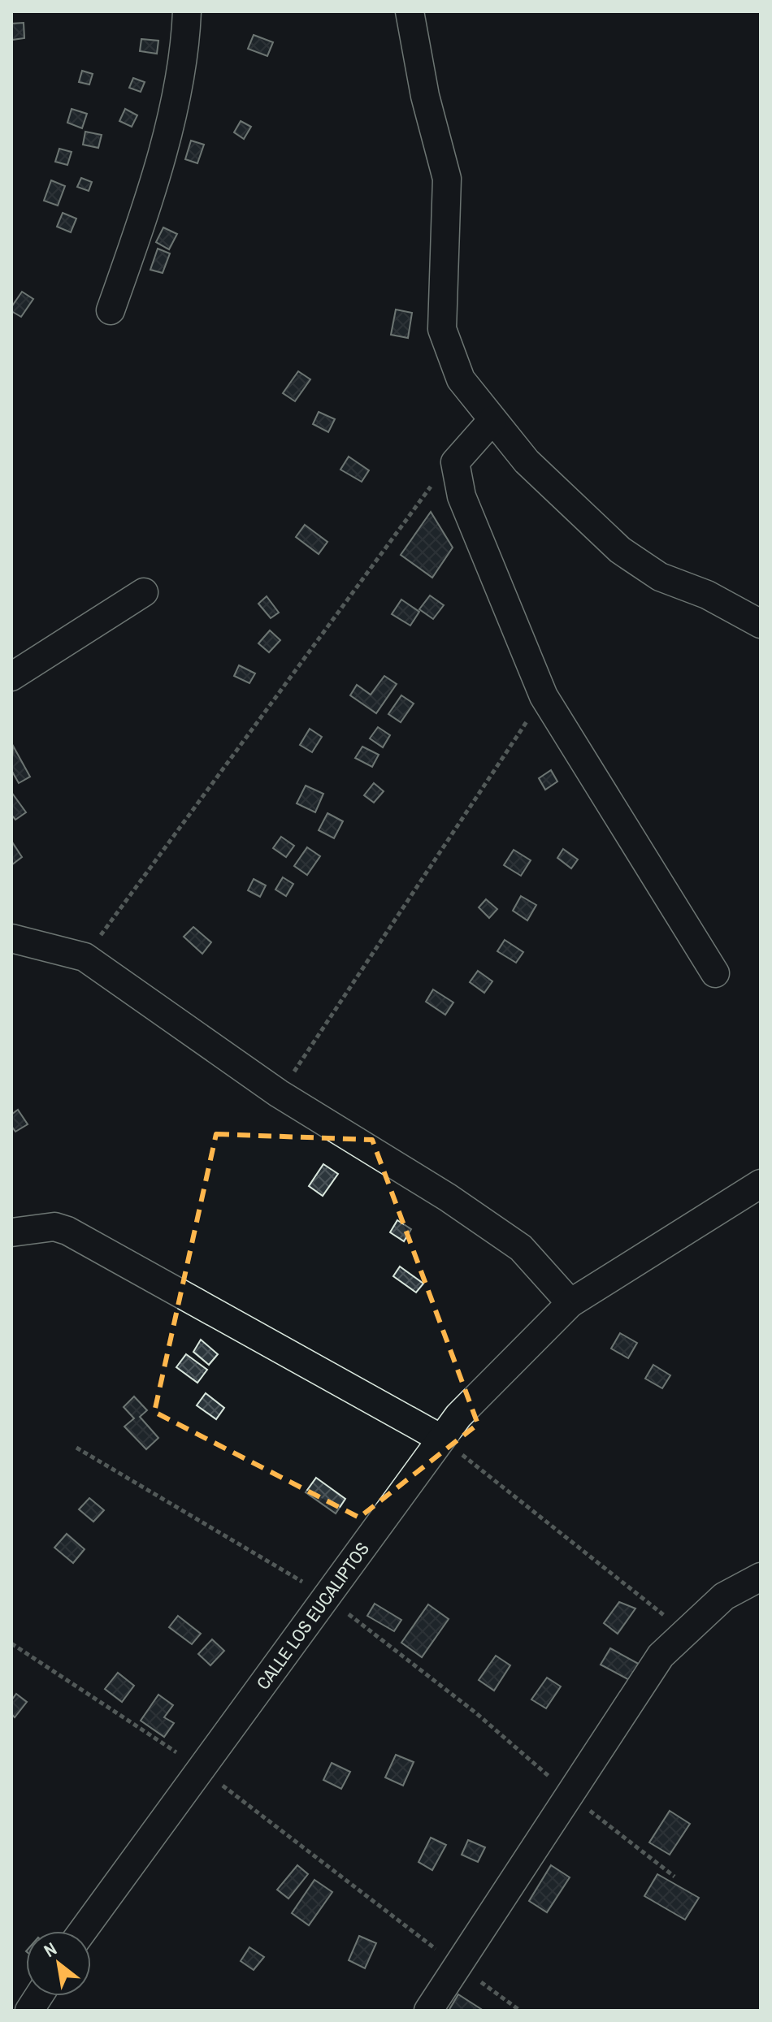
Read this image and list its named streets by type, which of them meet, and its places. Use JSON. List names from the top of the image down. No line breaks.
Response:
{"streets":{"street":["CALLE LOS EUCALIPTOS"]},"north":"top left"}
